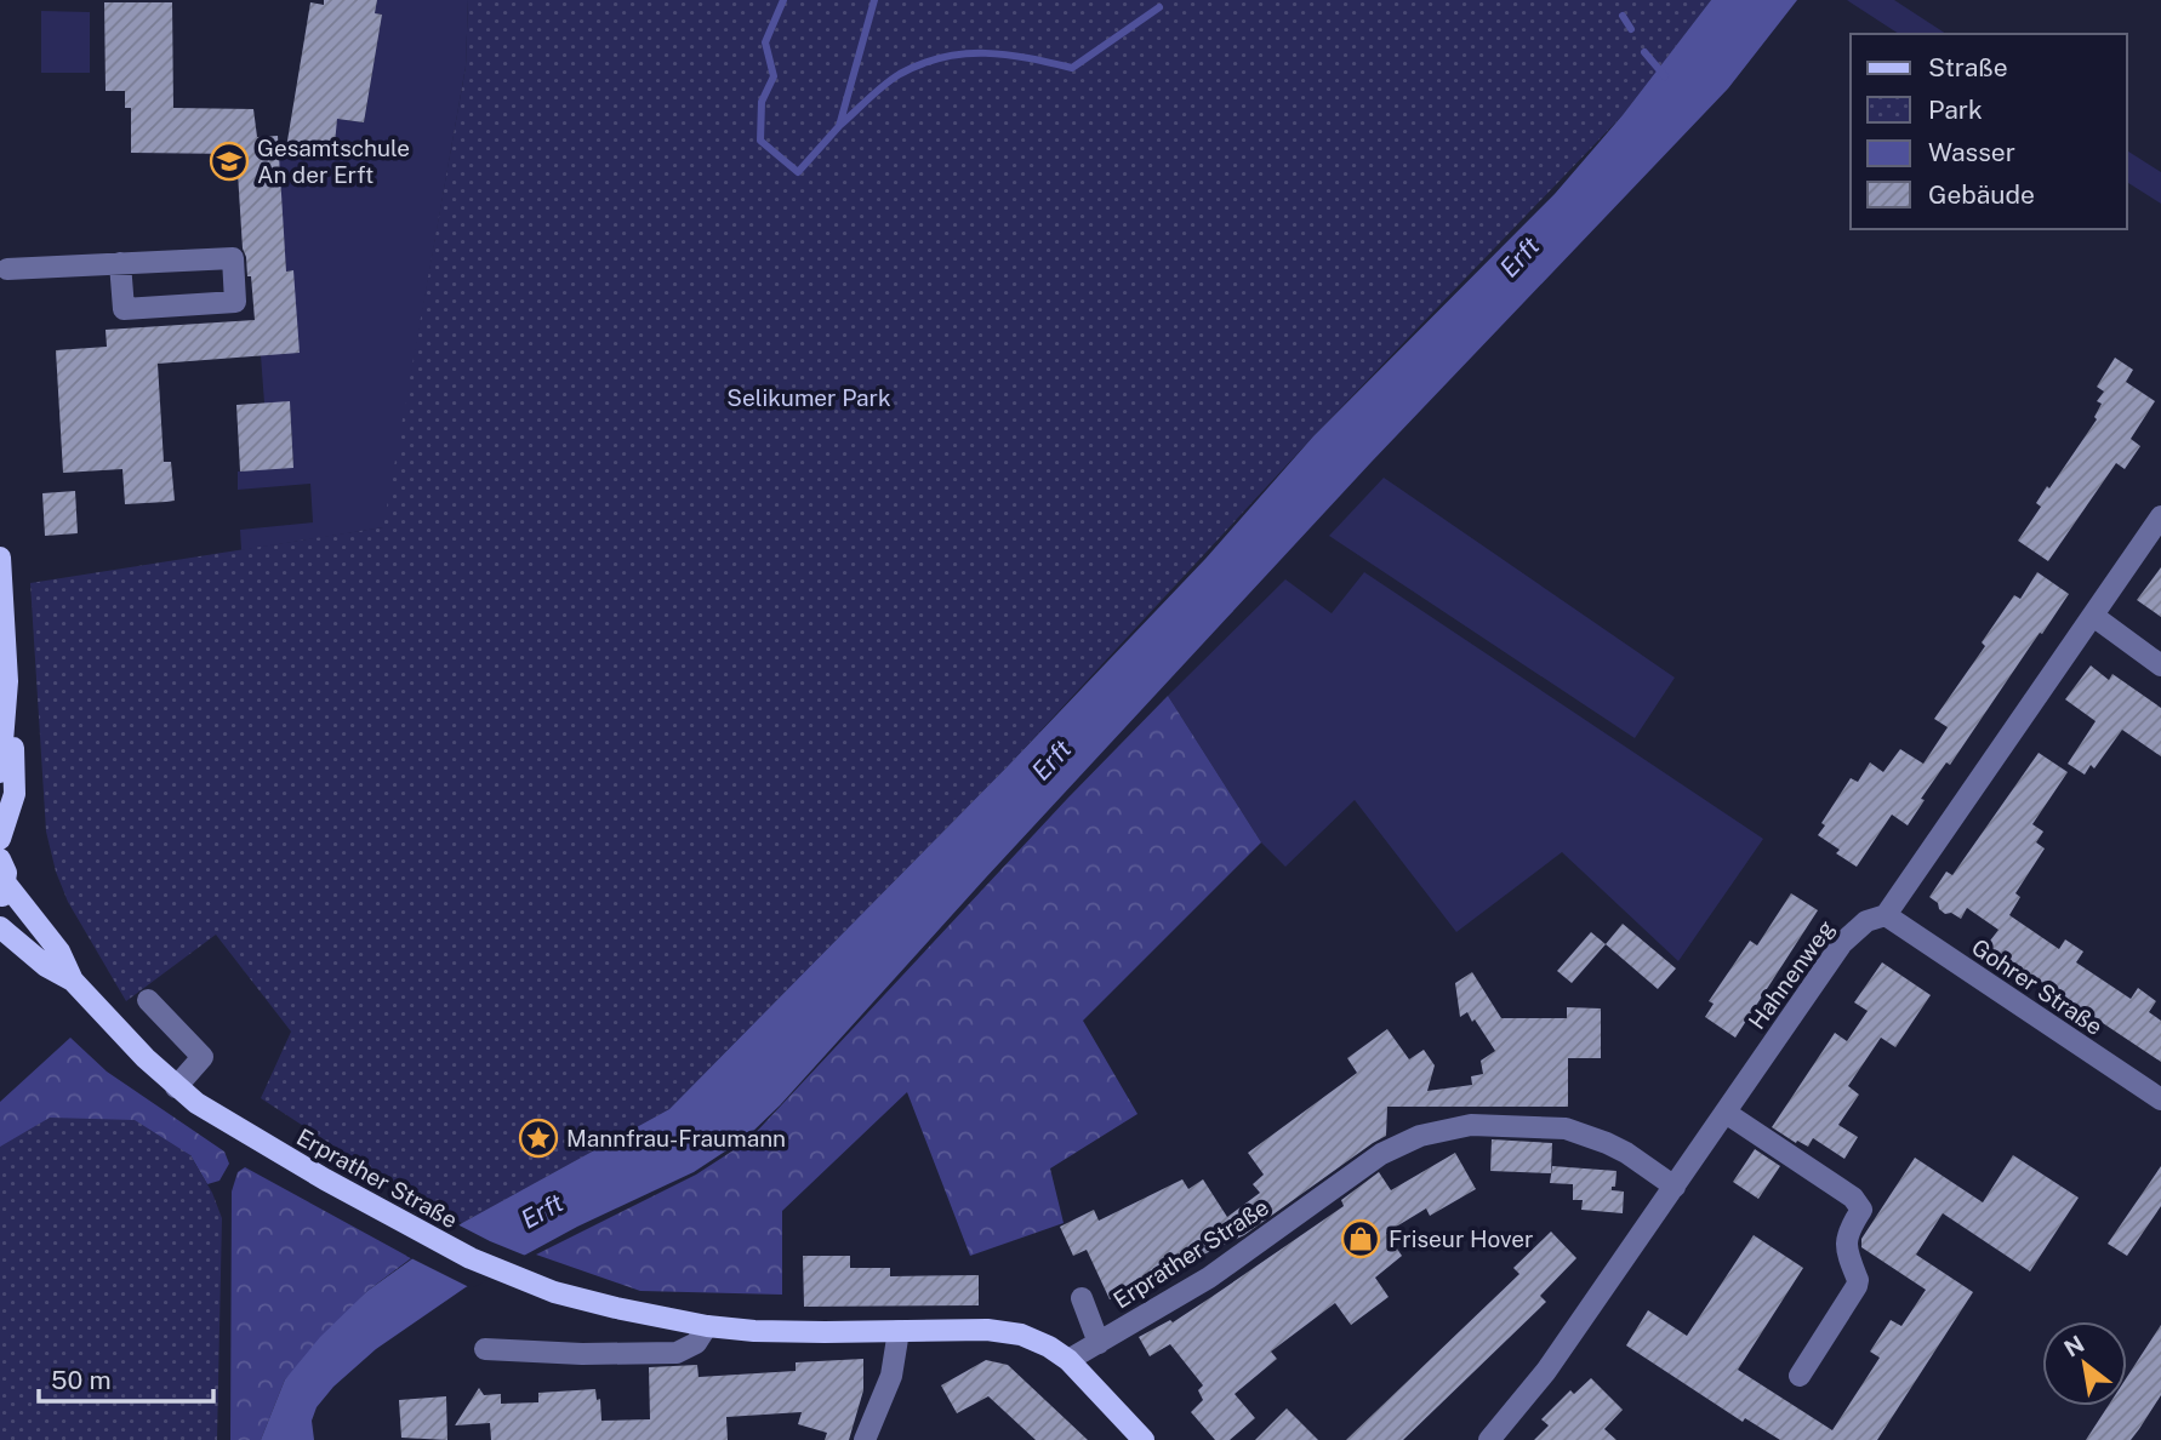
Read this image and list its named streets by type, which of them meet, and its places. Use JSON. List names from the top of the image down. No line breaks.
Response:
{"streets":{"main road":["Erprather Straße"],"street":["Hahnenweg","Gohrer Straße"]},"crossings":[["Hahnenweg","Gohrer Straße"],["Hahnenweg","Erprather Straße"]],"water":["Erft"],"parks":["Selikumer Park"],"places":{"school or university":["Gesamtschule An der Erft"],"place":["Mannfrau-Fraumann"],"shop":["Friseur Hover"]},"legend":["Straße","Park","Wasser","Gebäude"],"scale_bar":"50 m","north":"top left"}
